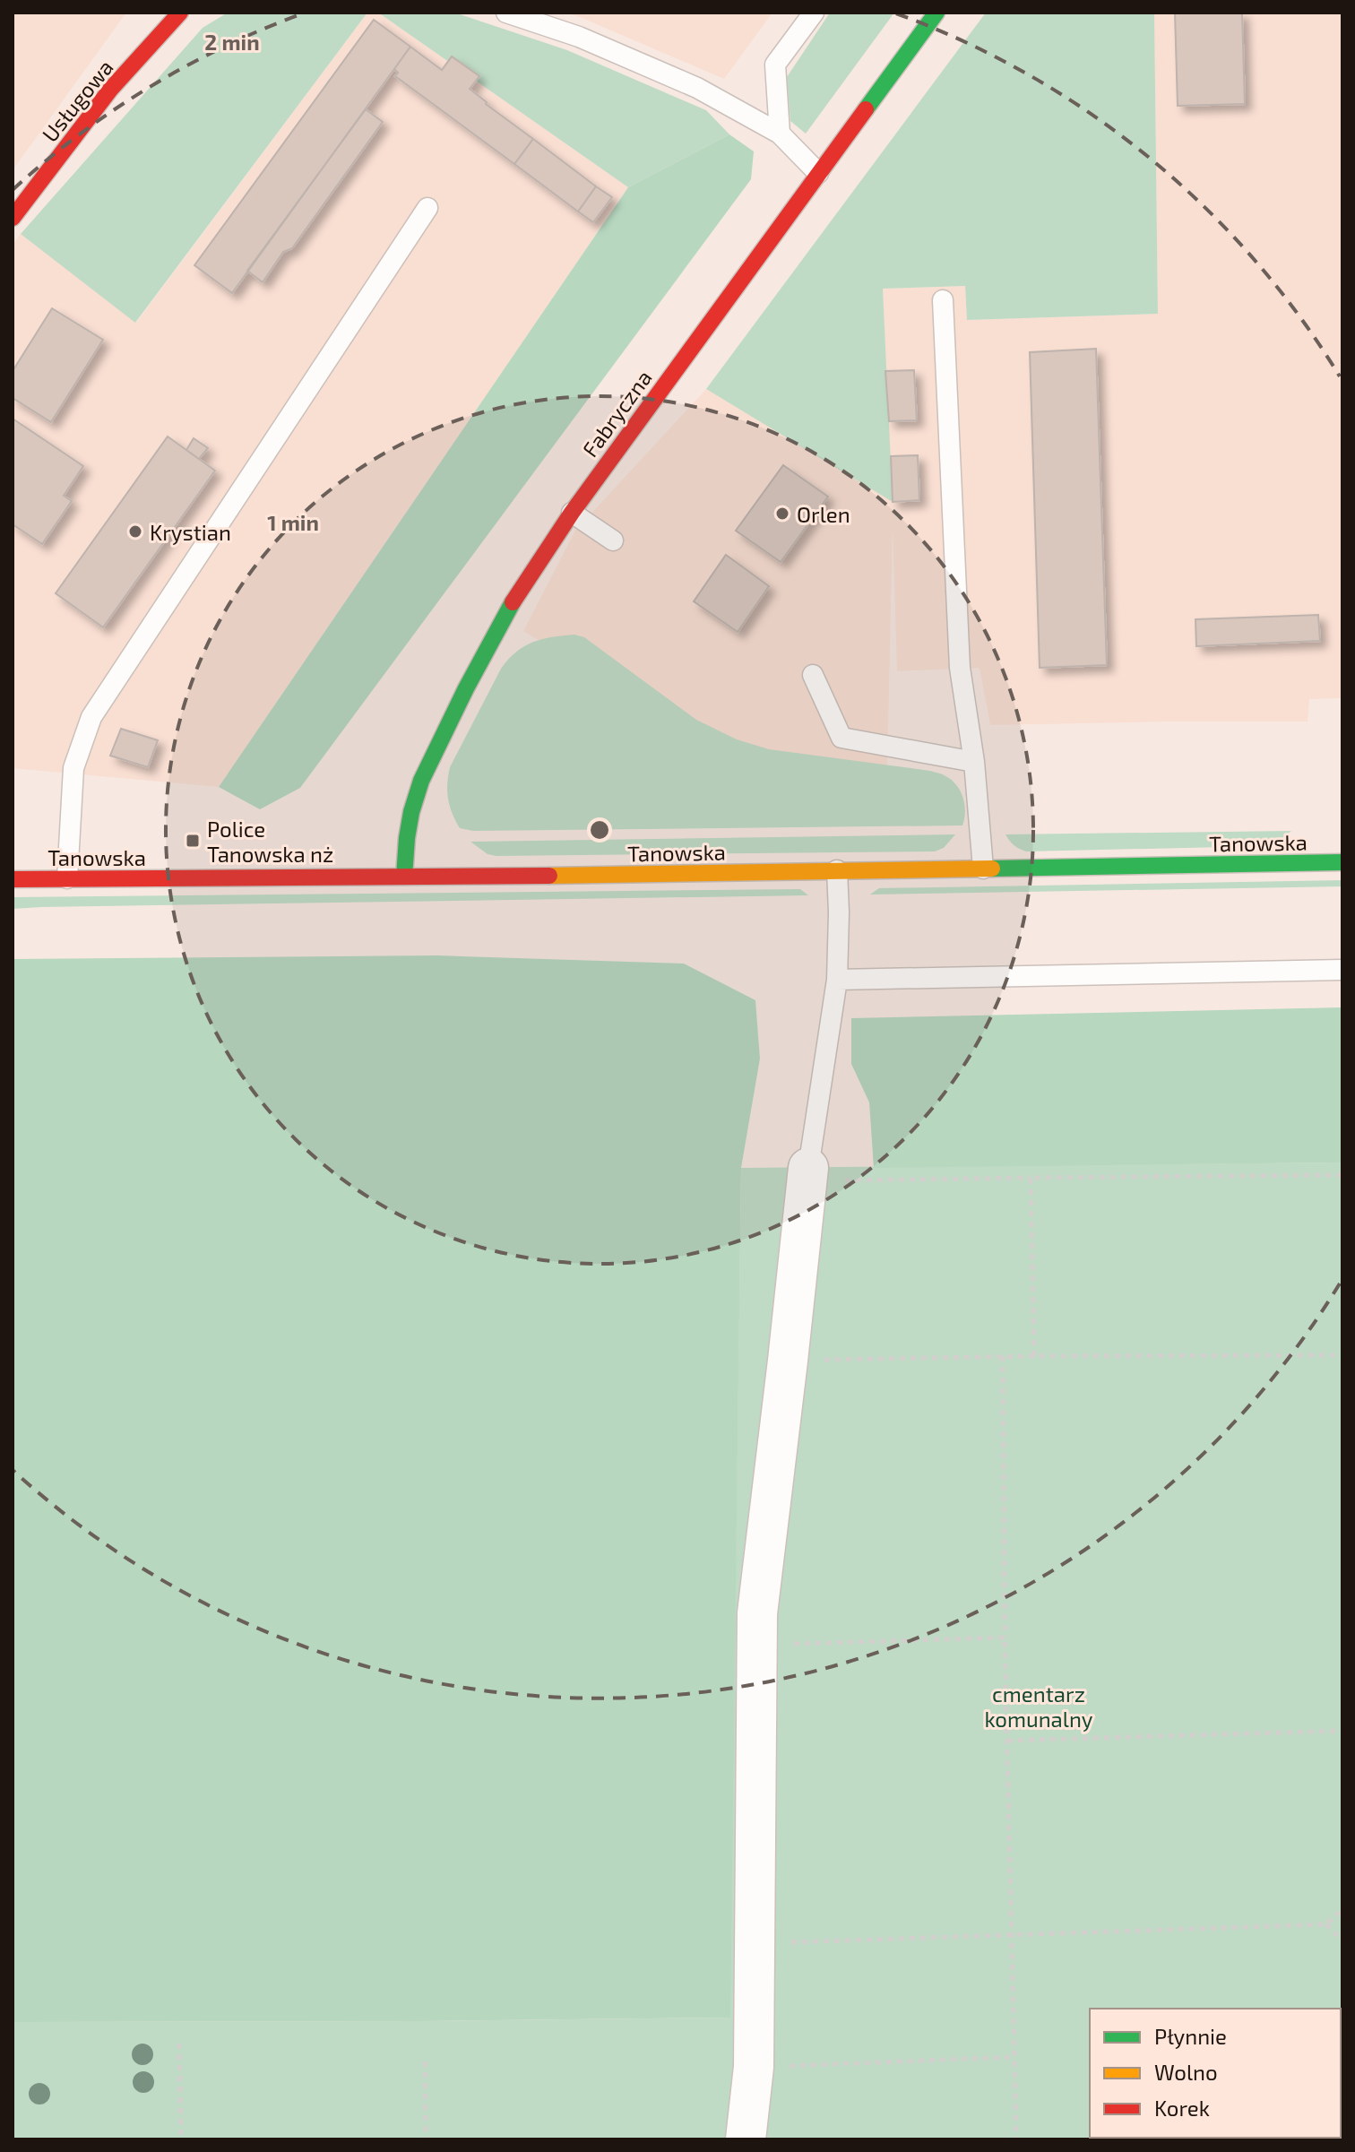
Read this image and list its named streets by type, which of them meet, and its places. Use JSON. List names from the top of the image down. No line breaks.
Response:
{"streets":{"main road":["Usługowa","Fabryczna","Tanowska"]},"crossings":[["Fabryczna","Tanowska"]],"parks":["cmentarz komunalny"],"places":{"other":["Orlen","Krystian"],"transit":["Police Tanowska nż"]},"legend":["Płynnie","Wolno","Korek"],"rings":["2 min","1 min"]}
